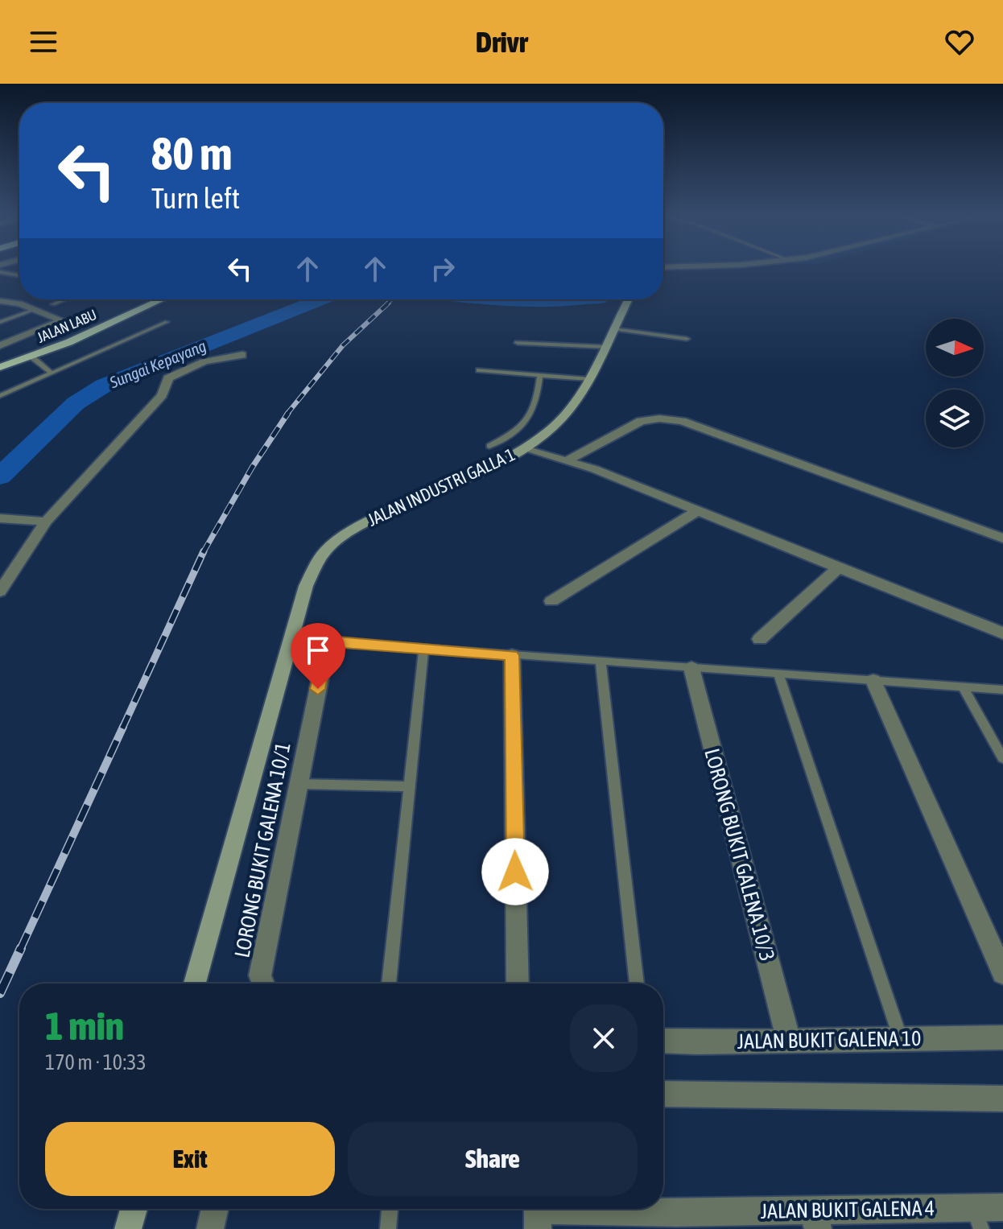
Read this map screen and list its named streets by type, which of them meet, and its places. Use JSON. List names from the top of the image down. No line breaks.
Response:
{"streets":{"main road":["JALAN LABU","JALAN INDUSTRI GALLA 1"],"street":["LORONG BUKIT GALENA 10/1","LORONG BUKIT GALENA 10/3","JALAN BUKIT GALENA 10","JALAN BUKIT GALENA 4"]},"crossings":[["LORONG BUKIT GALENA 10/3","JALAN BUKIT GALENA 10"]],"water":["Sungai Kepayang"],"north":"right","page":{"header":"Drivr","turn":["80 m","Turn left"],"heading":["1 min","170 m · 10:33"],"buttons":["Exit","Share"]}}
